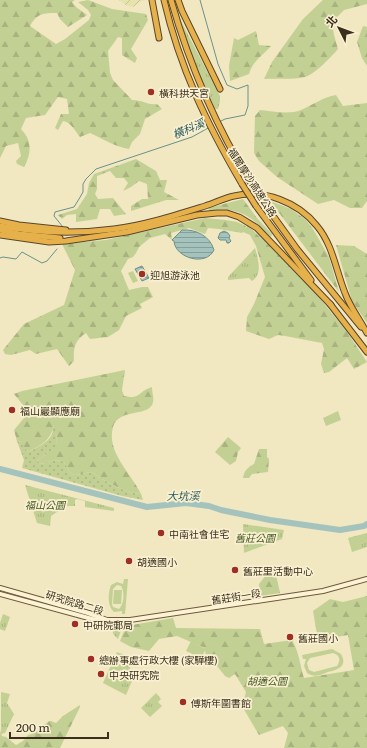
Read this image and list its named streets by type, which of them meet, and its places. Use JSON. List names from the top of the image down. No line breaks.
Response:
{"streets":{"highway":["福爾摩沙高速公路"],"main road":["舊莊街一段","研究院路二段"]},"crossings":[["舊莊街一段","研究院路二段"]],"water":["橫科溪","大坑溪"],"parks":["福山公園","舊莊公園","胡適公園"],"places":["橫科拱天宮","迎旭游泳池","福山巖顯應廟","中南社會住宅","胡適國小","舊莊里活動中心","中研院郵局","舊莊國小","總辦事處行政大樓 (家驊樓)","中央研究院","傅斯年圖書館"],"scale_bar":"200 m","north":"top left"}
